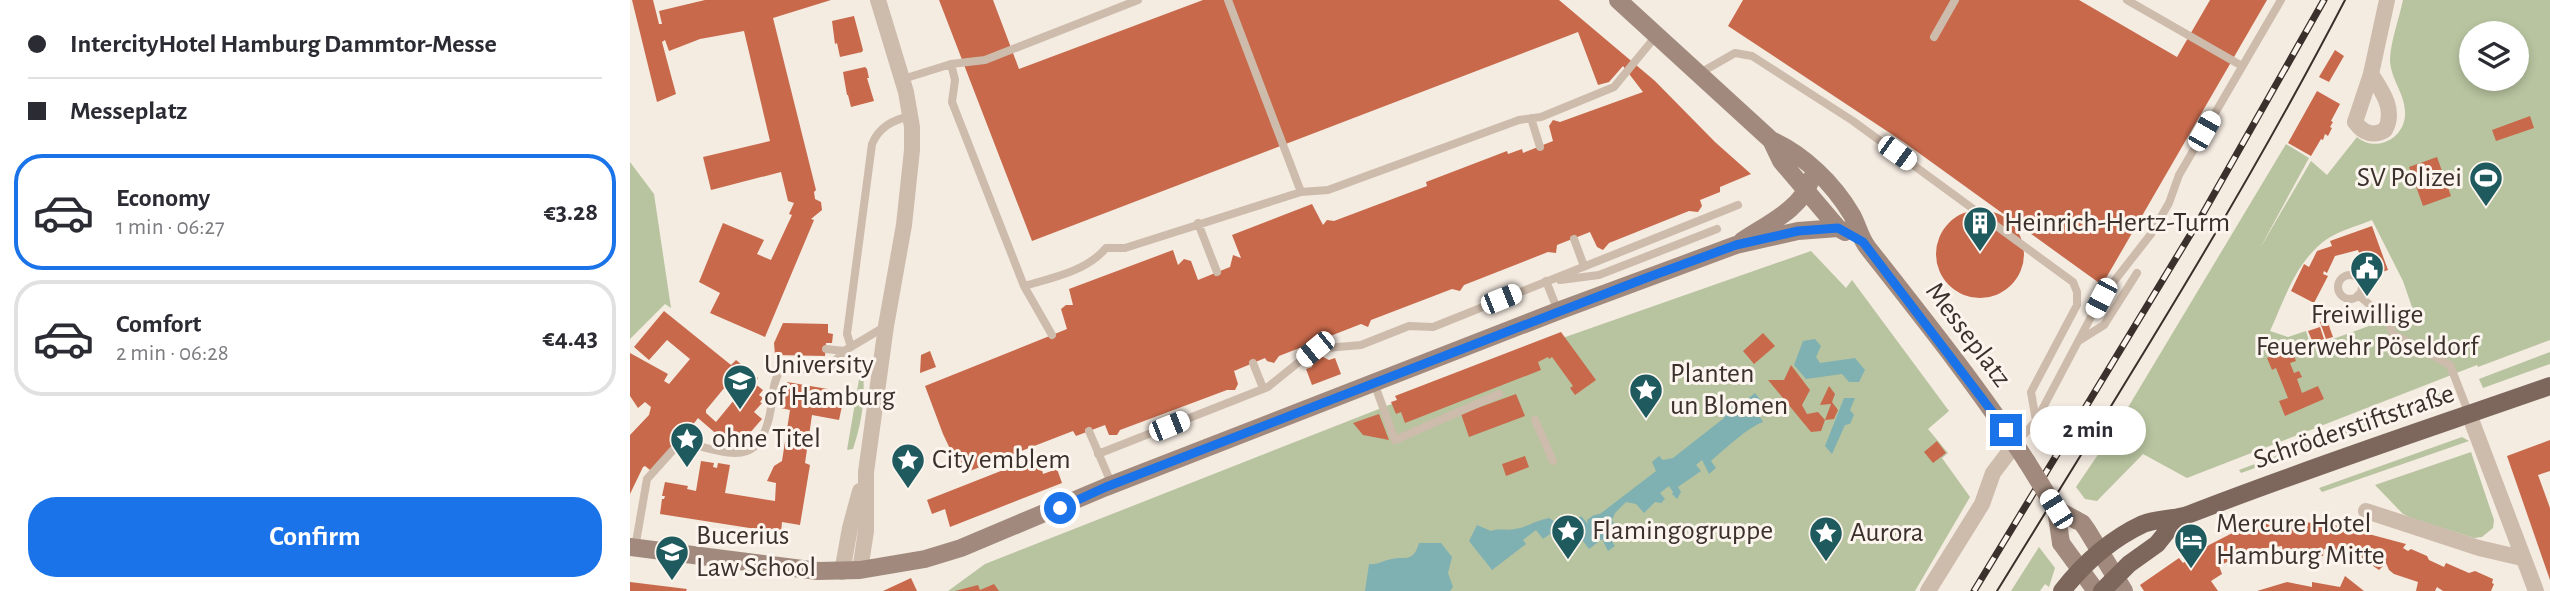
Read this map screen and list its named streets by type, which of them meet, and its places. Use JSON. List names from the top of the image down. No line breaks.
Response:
{"streets":{"main road":["Schröderstiftstraße"],"street":["Messeplatz"]},"places":{"sports":["SV Polizei"],"building":["Heinrich-Hertz-Turm"],"public building":["Freiwillige Feuerwehr Pöseldorf"],"school or university":["University of Hamburg","Bucerius Law School"],"place":["Planten un Blomen","ohne Titel","City emblem","Flamingogruppe","Aurora"],"hotel":["Mercure Hotel Hamburg Mitte"]},"page":{"banner":["IntercityHotel Hamburg Dammtor-Messe","Messeplatz"],"list":[{"name":"Economy","note":"1 min · 06:27","value":"€3.28"},{"name":"Comfort","note":"2 min · 06:28","value":"€4.43"}],"bubble":"2 min","buttons":"Confirm"}}
